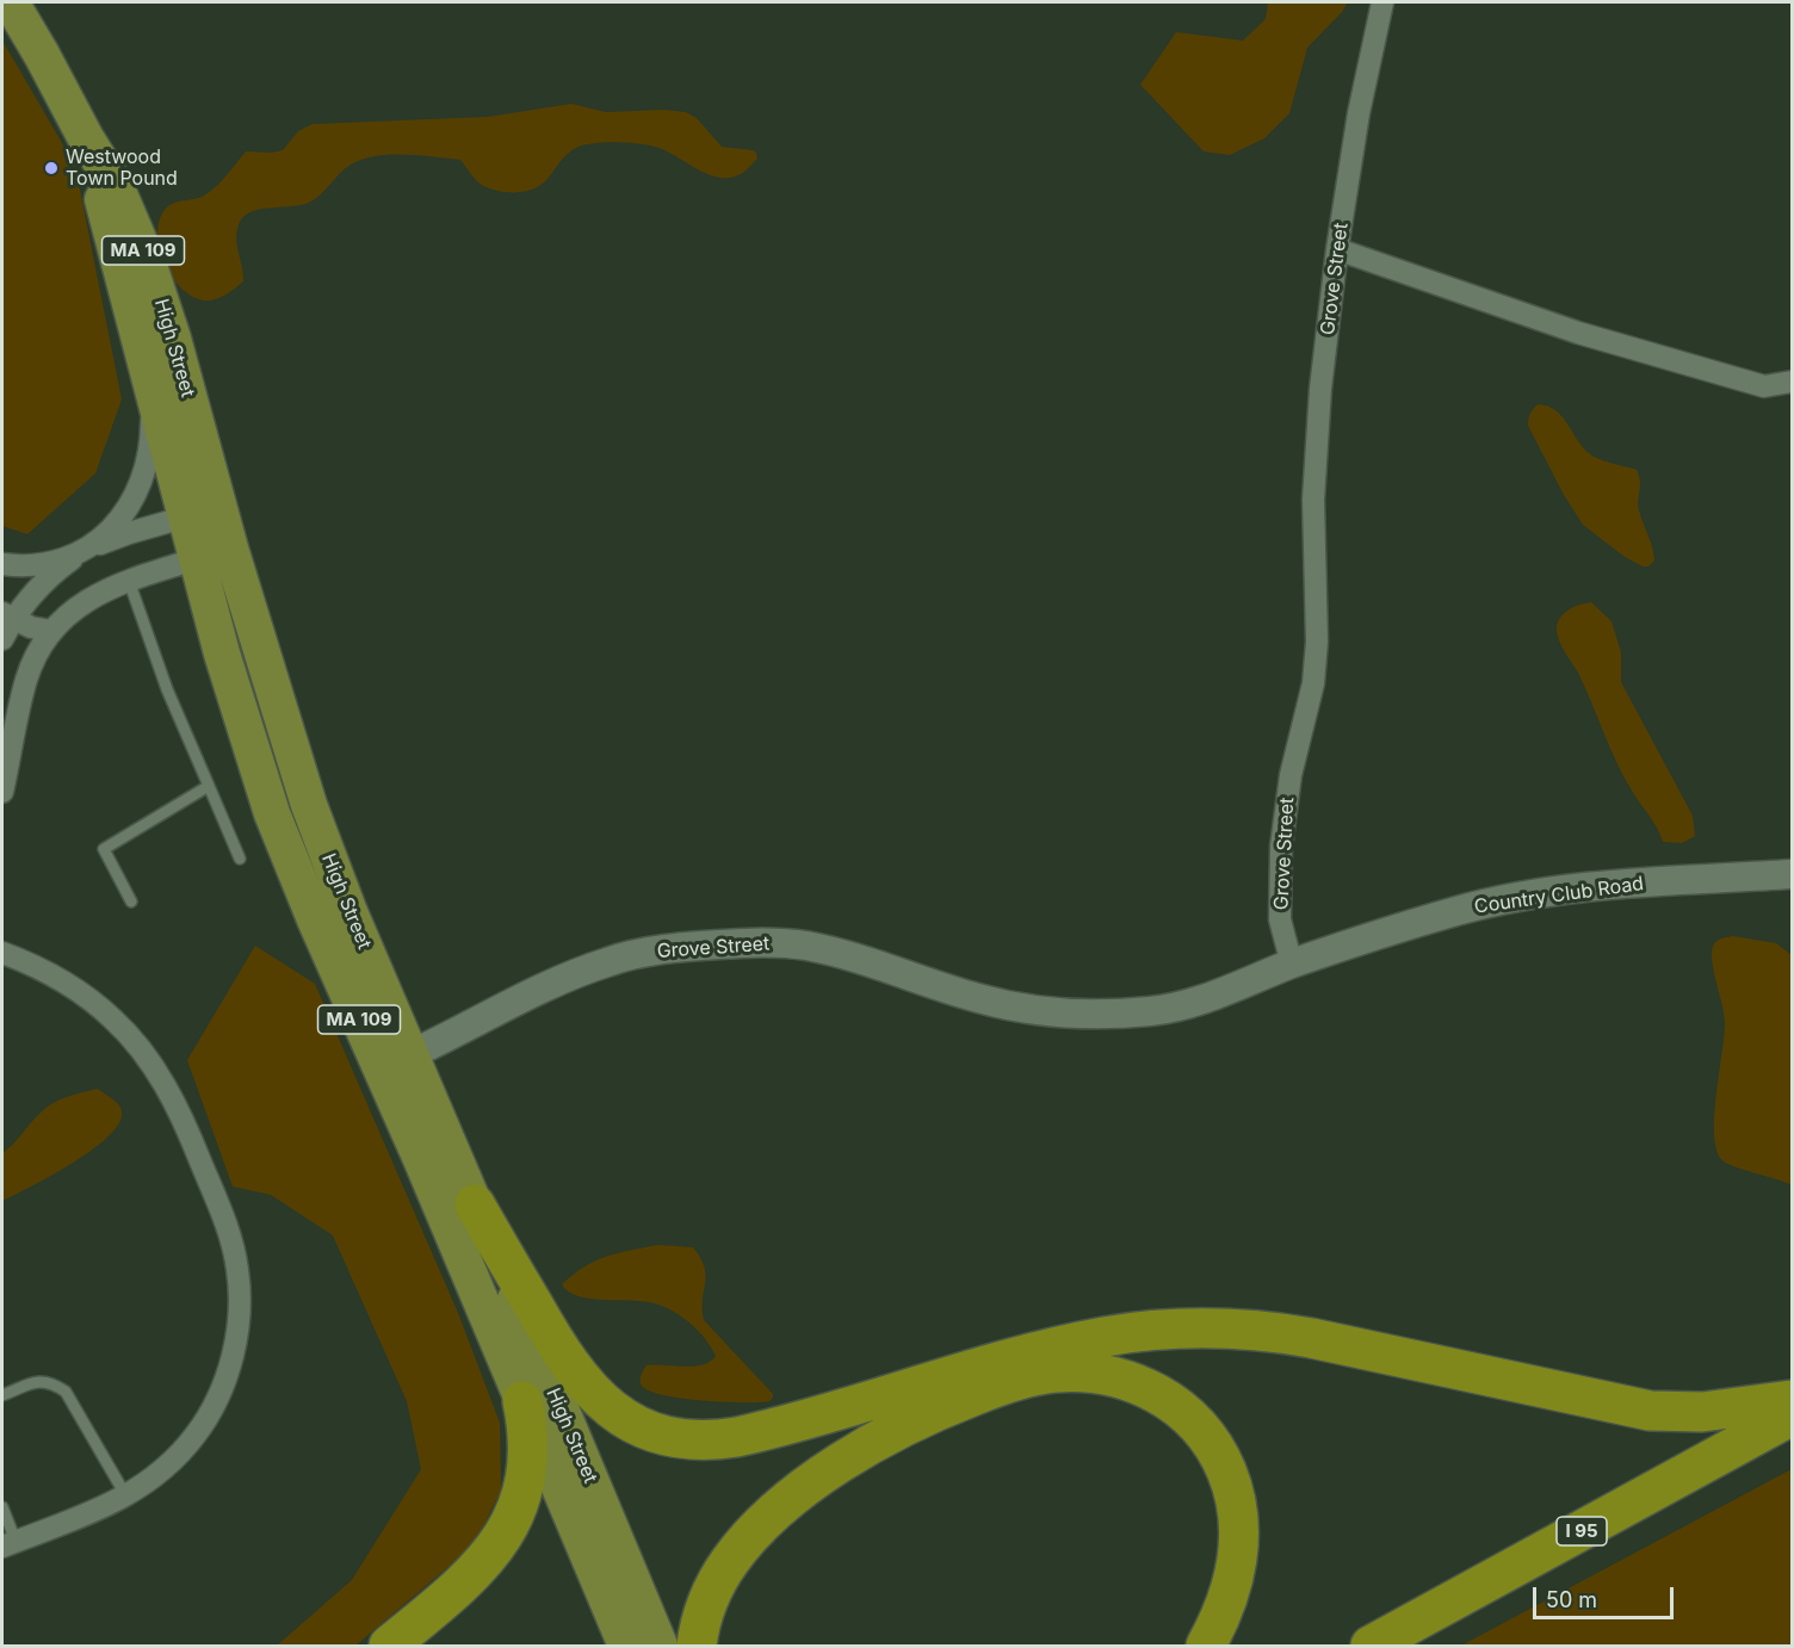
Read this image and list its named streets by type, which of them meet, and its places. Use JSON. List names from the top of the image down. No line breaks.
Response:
{"streets":{"highway":["I 95"],"main road":["MA 109","High Street"],"street":["Grove Street","Country Club Road"]},"crossings":[["Grove Street","High Street"],["Grove Street","Country Club Road"]],"places":["Westwood Town Pound"],"scale_bar":"50 m"}
